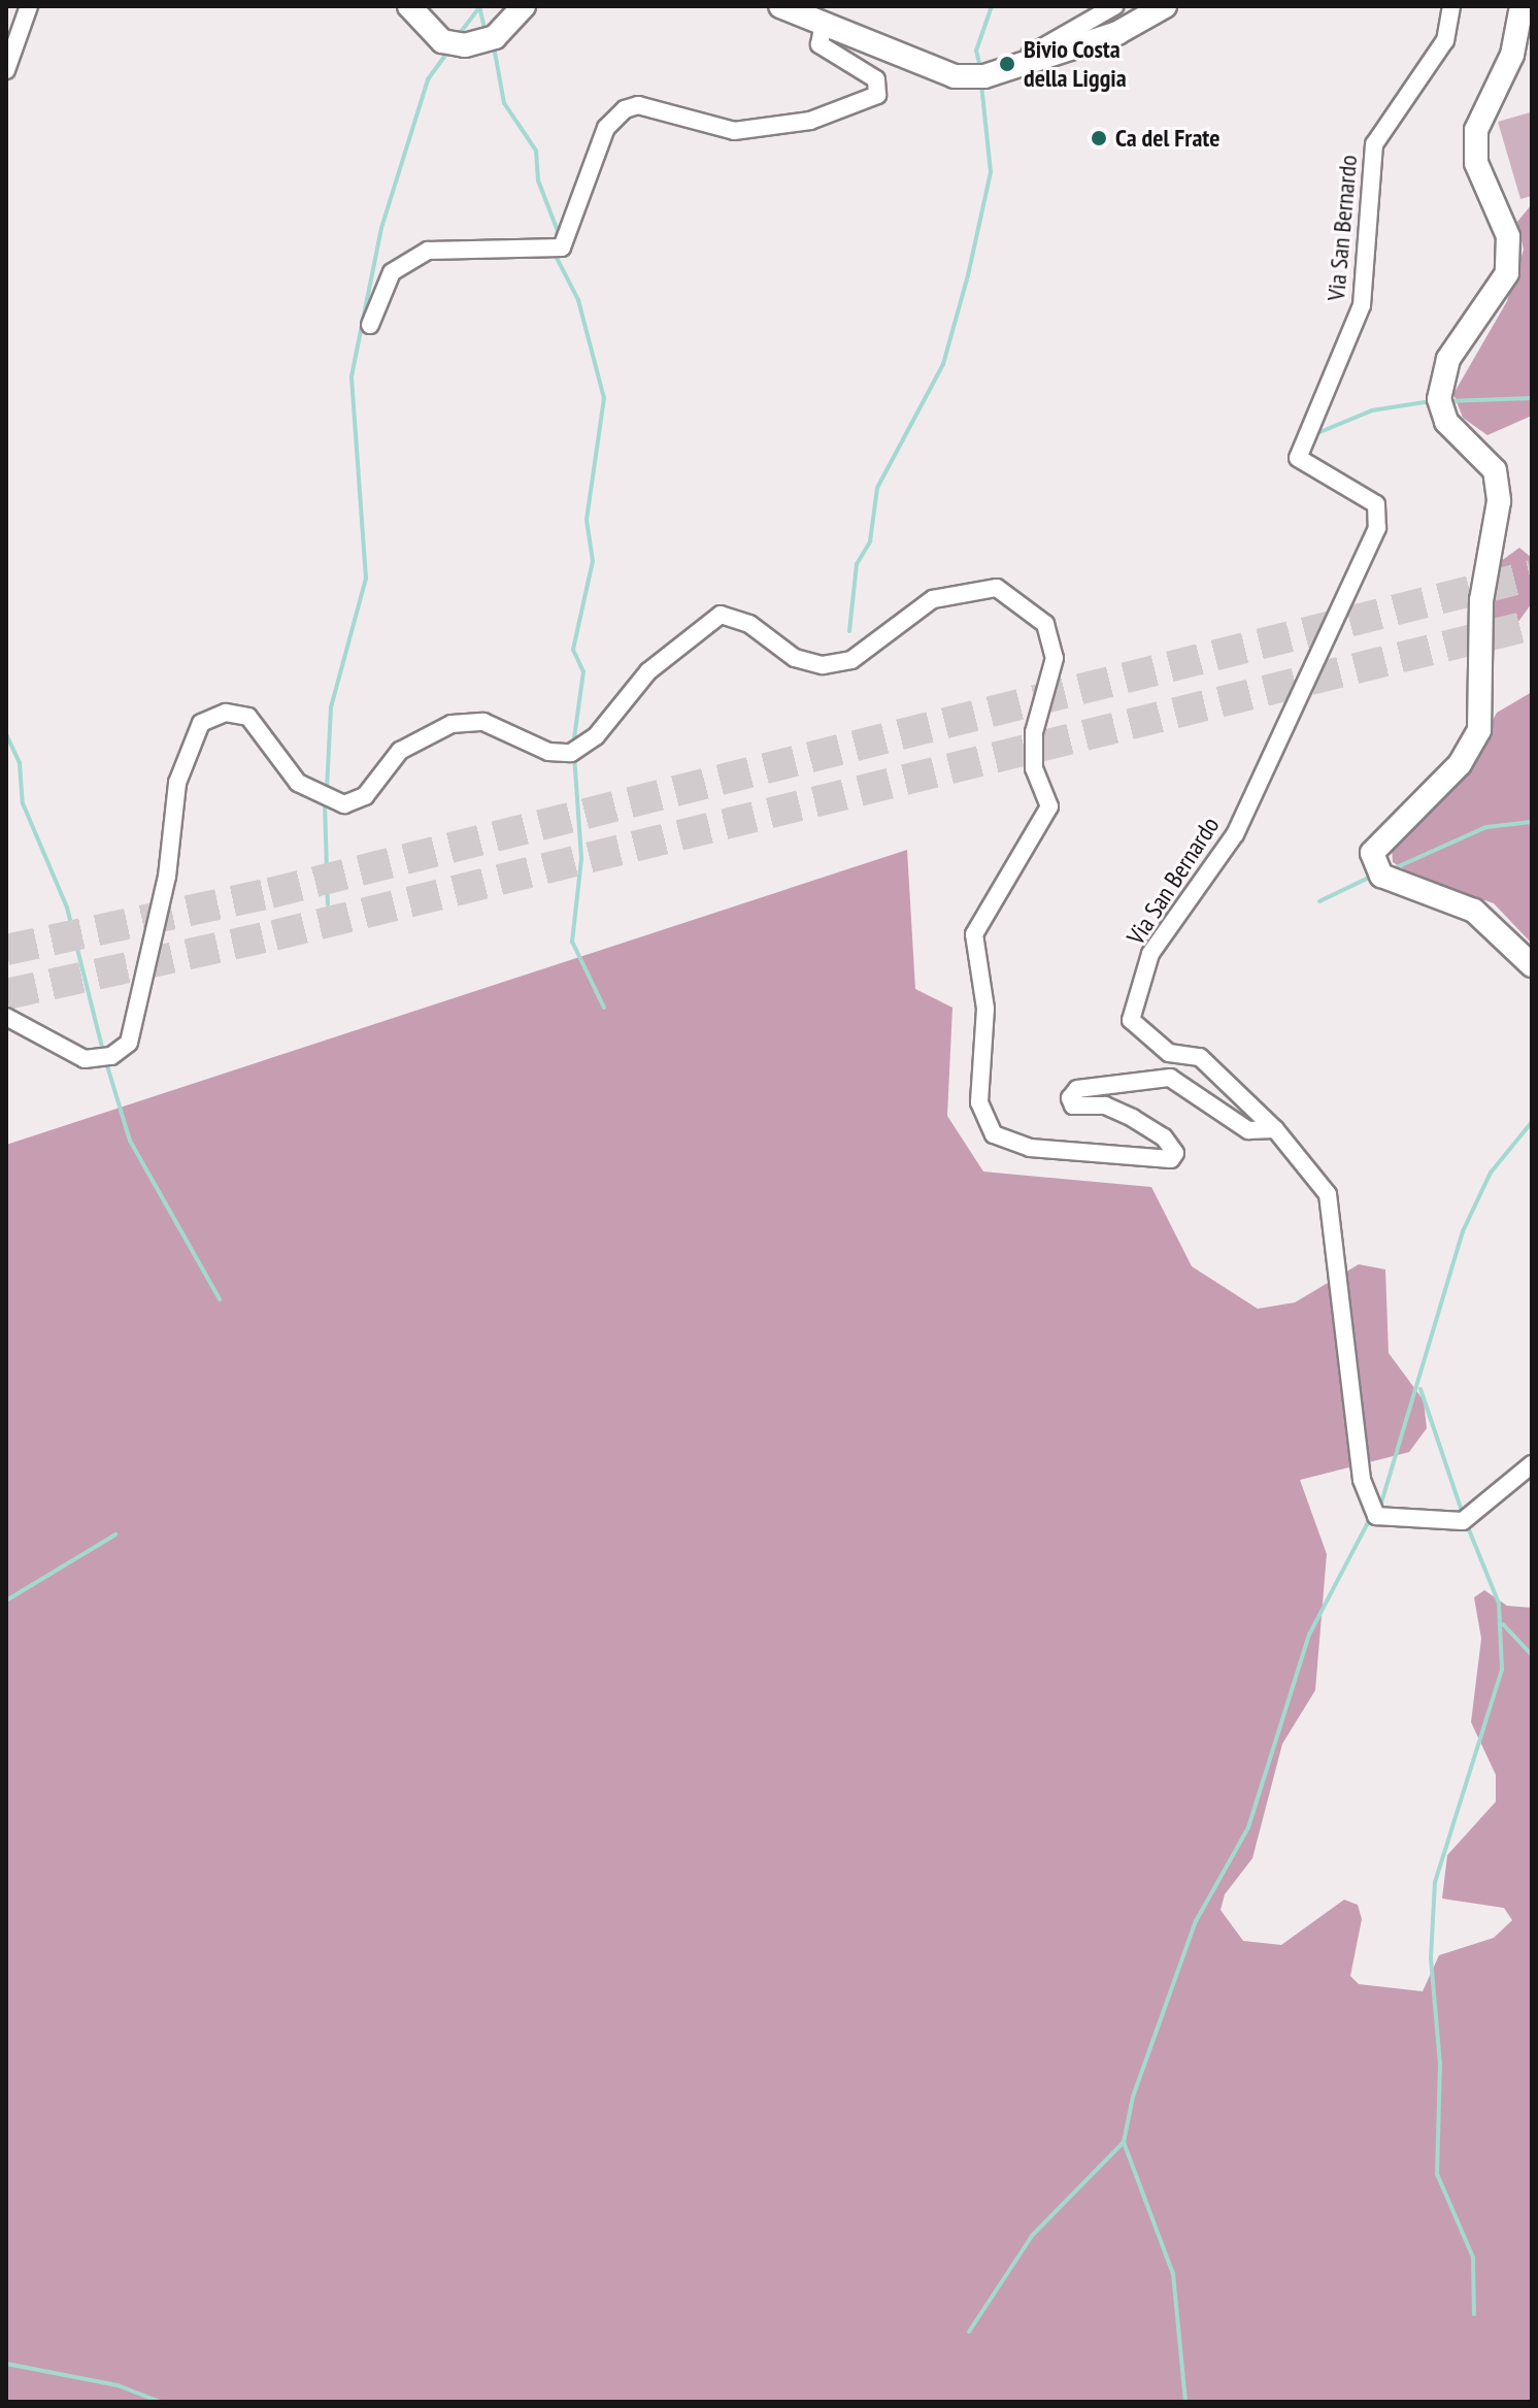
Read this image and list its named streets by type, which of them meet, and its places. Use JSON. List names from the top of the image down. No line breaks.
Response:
{"streets":{"street":["Via San Bernardo"]},"places":["Bivio Costa della Liggia","Ca del Frate"]}
